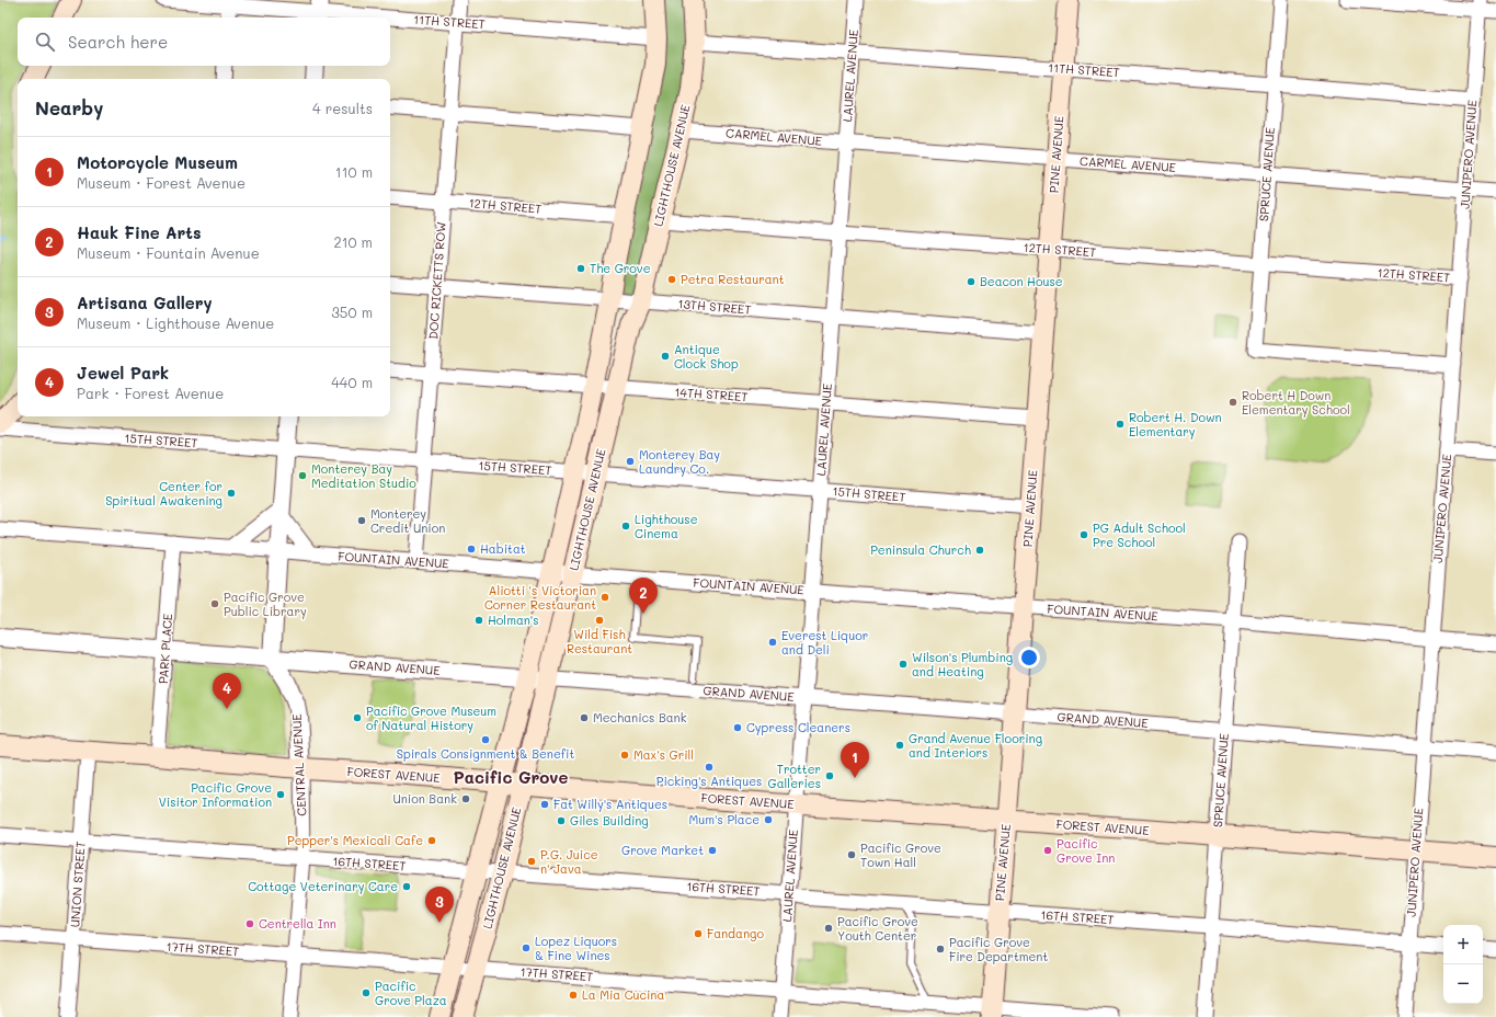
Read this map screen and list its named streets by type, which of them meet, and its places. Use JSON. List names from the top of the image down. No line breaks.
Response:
{"streets":{"main road":["PINE AVENUE","LIGHTHOUSE AVENUE","FOREST AVENUE"],"street":["11TH STREET","LAUREL AVENUE","CARMEL AVENUE","JUNIPERO AVENUE","SPRUCE AVENUE","12TH STREET","DOC RICKETTS ROW","13TH STREET","14TH STREET","15TH STREET","FOUNTAIN AVENUE","PARK PLACE","GRAND AVENUE","CENTRAL AVENUE","16TH STREET","UNION STREET","17TH STREET"]},"crossings":[["11TH STREET","LAUREL AVENUE"],["11TH STREET","PINE AVENUE"],["11TH STREET","JUNIPERO AVENUE"],["11TH STREET","LIGHTHOUSE AVENUE"],["11TH STREET","SPRUCE AVENUE"],["11TH STREET","DOC RICKETTS ROW"],["LAUREL AVENUE","CARMEL AVENUE"],["LAUREL AVENUE","12TH STREET"],["LAUREL AVENUE","13TH STREET"],["LAUREL AVENUE","14TH STREET"],["LAUREL AVENUE","15TH STREET"],["LAUREL AVENUE","FOUNTAIN AVENUE"],["LAUREL AVENUE","GRAND AVENUE"],["LAUREL AVENUE","FOREST AVENUE"],["LAUREL AVENUE","16TH STREET"],["LAUREL AVENUE","17TH STREET"],["CARMEL AVENUE","PINE AVENUE"],["CARMEL AVENUE","JUNIPERO AVENUE"],["CARMEL AVENUE","LIGHTHOUSE AVENUE"],["CARMEL AVENUE","SPRUCE AVENUE"],["PINE AVENUE","12TH STREET"],["PINE AVENUE","13TH STREET"],["PINE AVENUE","14TH STREET"],["PINE AVENUE","15TH STREET"],["PINE AVENUE","FOUNTAIN AVENUE"],["PINE AVENUE","GRAND AVENUE"],["PINE AVENUE","FOREST AVENUE"],["PINE AVENUE","16TH STREET"],["PINE AVENUE","17TH STREET"],["JUNIPERO AVENUE","SPRUCE AVENUE"],["JUNIPERO AVENUE","12TH STREET"],["JUNIPERO AVENUE","FOUNTAIN AVENUE"],["JUNIPERO AVENUE","GRAND AVENUE"],["JUNIPERO AVENUE","FOREST AVENUE"],["JUNIPERO AVENUE","16TH STREET"],["LIGHTHOUSE AVENUE","12TH STREET"],["LIGHTHOUSE AVENUE","13TH STREET"],["LIGHTHOUSE AVENUE","14TH STREET"],["LIGHTHOUSE AVENUE","15TH STREET"],["LIGHTHOUSE AVENUE","FOUNTAIN AVENUE"],["LIGHTHOUSE AVENUE","GRAND AVENUE"],["LIGHTHOUSE AVENUE","FOREST AVENUE"],["LIGHTHOUSE AVENUE","16TH STREET"],["LIGHTHOUSE AVENUE","17TH STREET"],["SPRUCE AVENUE","12TH STREET"],["SPRUCE AVENUE","FOUNTAIN AVENUE"],["SPRUCE AVENUE","GRAND AVENUE"],["SPRUCE AVENUE","FOREST AVENUE"],["SPRUCE AVENUE","16TH STREET"],["12TH STREET","DOC RICKETTS ROW"],["DOC RICKETTS ROW","13TH STREET"],["DOC RICKETTS ROW","14TH STREET"],["DOC RICKETTS ROW","15TH STREET"],["DOC RICKETTS ROW","FOUNTAIN AVENUE"],["FOUNTAIN AVENUE","PARK PLACE"],["PARK PLACE","GRAND AVENUE"],["PARK PLACE","FOREST AVENUE"],["GRAND AVENUE","CENTRAL AVENUE"],["CENTRAL AVENUE","FOREST AVENUE"],["CENTRAL AVENUE","16TH STREET"],["CENTRAL AVENUE","17TH STREET"],["FOREST AVENUE","UNION STREET"],["16TH STREET","UNION STREET"],["UNION STREET","17TH STREET"]],"districts":["Pacific Grove"],"places":["The Grove","Petra Restaurant","Beacon House","Antique Clock Shop","Robert H Down Elementary School","Robert H. Down Elementary","Monterey Bay Laundry Co.","Monterey Bay Meditation Studio","Center for Spiritual Awakening","Monterey Credit Union","Lighthouse Cinema","PG Adult School Pre School","Habitat","Peninsula Church","Aliotti 's Victorian Corner Restaurant","Pacific Grove Public Library","Holman's","Wild Fish Restaurant","Everest Liquor and Deli","Wilson's Plumbing and Heating","Pacific Grove Museum of Natural History","Mechanics Bank","Cypress Cleaners","Spirals Consignment & Benefit","Grand Avenue Flooring and Interiors","Max's Grill","Picking's Antiques","Trotter Galleries","Pacific Grove Visitor Information","Union Bank","Fat Willy's Antiques","Mum's Place","Giles Building","Pepper's Mexicali Cafe","Grove Market","Pacific Grove Inn","Pacific Grove Town Hall","P.G. Juice n' Java","Cottage Veterinary Care","Centrella Inn","Pacific Grove Youth Center","Fandango","Lopez Liquors & Fine Wines","Pacific Grove Fire Department","Pacific Grove Plaza","La Mia Cucina"],"page":{"search":"Search here","heading":["Nearby","4 results"],"list":[{"mark":"1","name":"Motorcycle Museum","note":"Museum · Forest Avenue","value":"110 m"},{"mark":"2","name":"Hauk Fine Arts","note":"Museum · Fountain Avenue","value":"210 m"},{"mark":"3","name":"Artisana Gallery","note":"Museum · Lighthouse Avenue","value":"350 m"},{"mark":"4","name":"Jewel Park","note":"Park · Forest Avenue","value":"440 m"}],"pins":["2","4","1","3"],"map_buttons":["+","−"]}}
